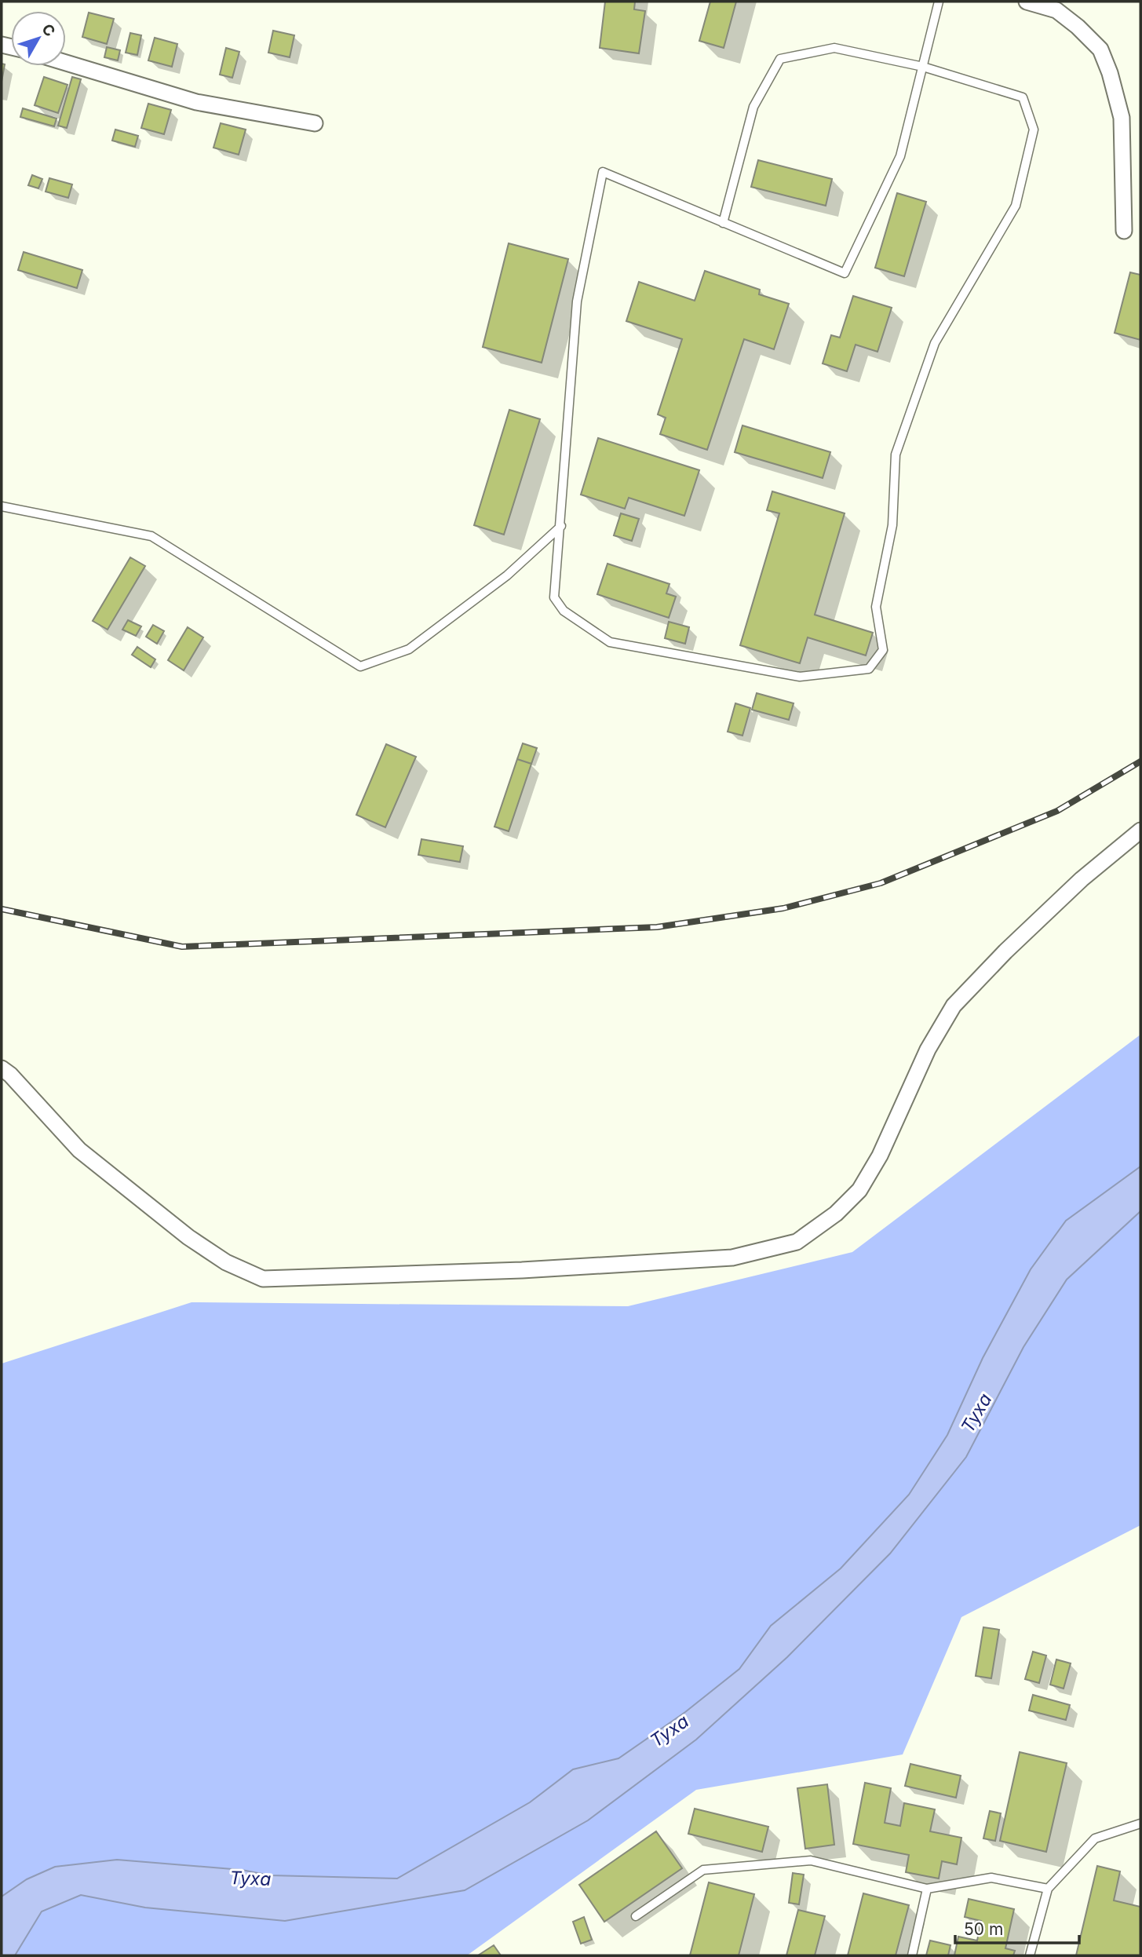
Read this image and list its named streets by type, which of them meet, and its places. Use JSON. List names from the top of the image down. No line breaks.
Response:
{"water":["Туха"],"scale_bar":"50 m","north":"top right"}
